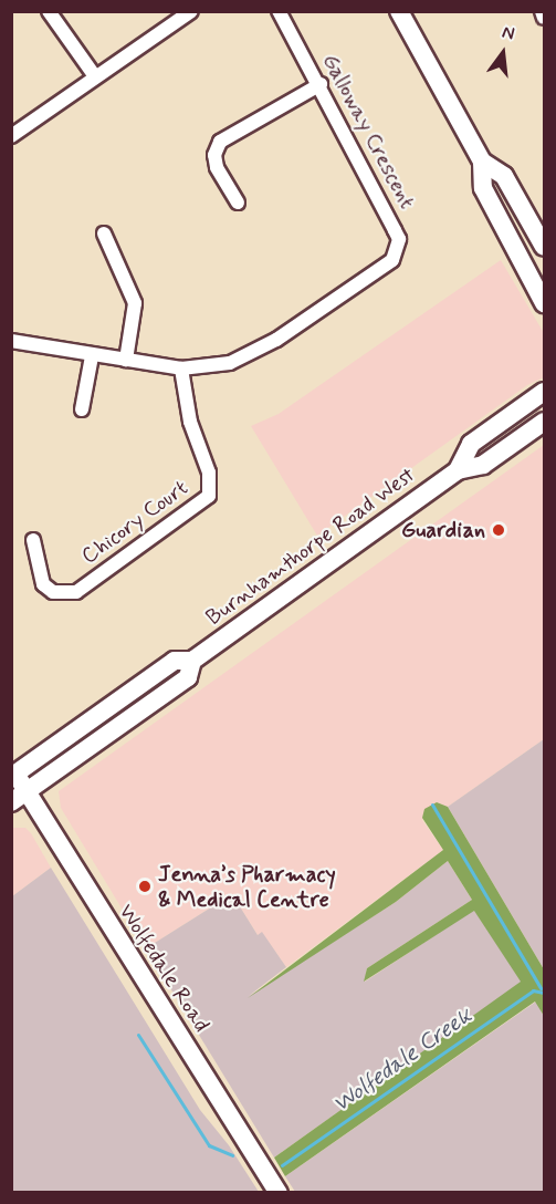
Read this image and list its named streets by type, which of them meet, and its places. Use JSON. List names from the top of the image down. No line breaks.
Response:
{"streets":{"main road":["Burnhamthorpe Road West","Wolfedale Road"],"street":["Galloway Crescent","Chicory Court"]},"crossings":[["Galloway Crescent","Chicory Court"],["Burnhamthorpe Road West","Wolfedale Road"]],"water":["Wolfedale Creek"],"places":["Guardian","Jenna’s Pharmacy & Medical Centre"],"north":"top"}
